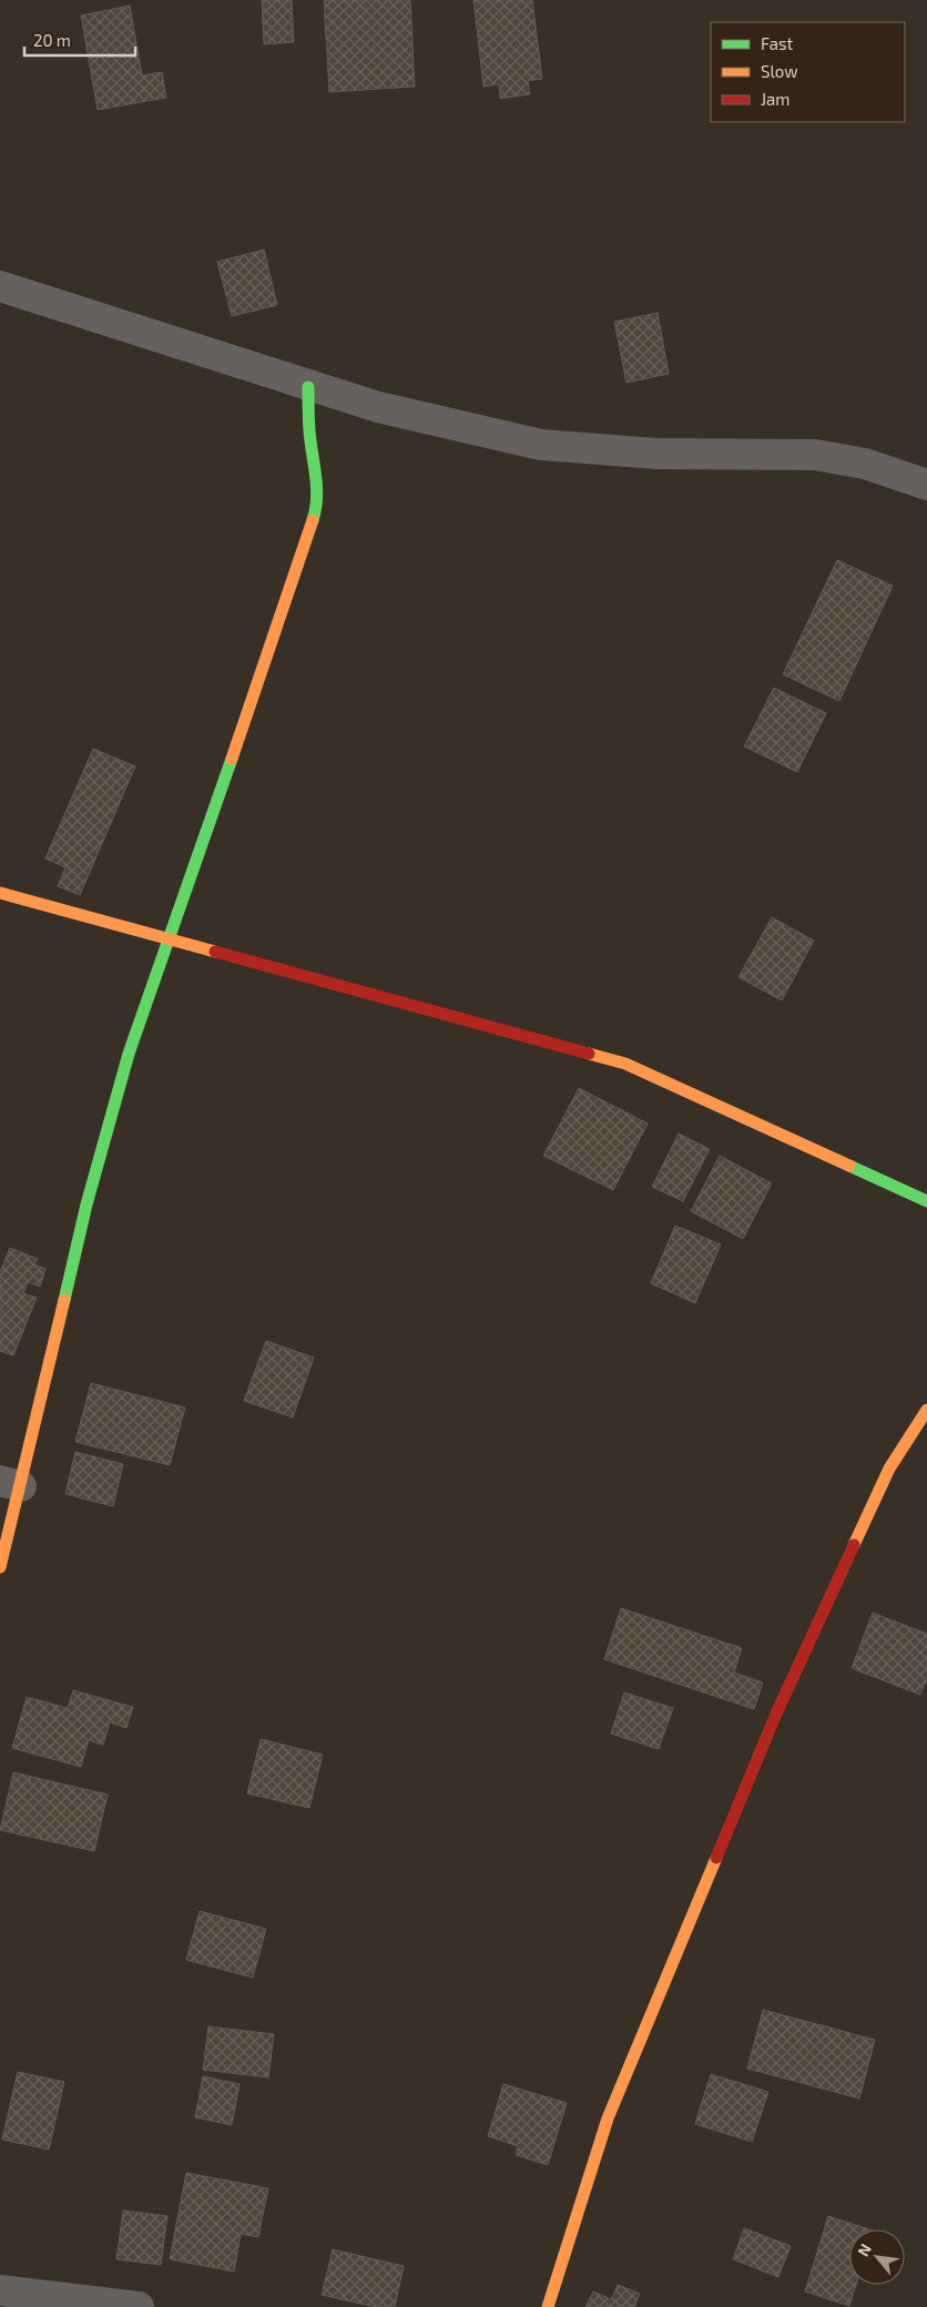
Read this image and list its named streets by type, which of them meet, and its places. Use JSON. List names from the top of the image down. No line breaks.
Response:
{"legend":["Fast","Slow","Jam"],"scale_bar":"20 m","north":"top left"}
